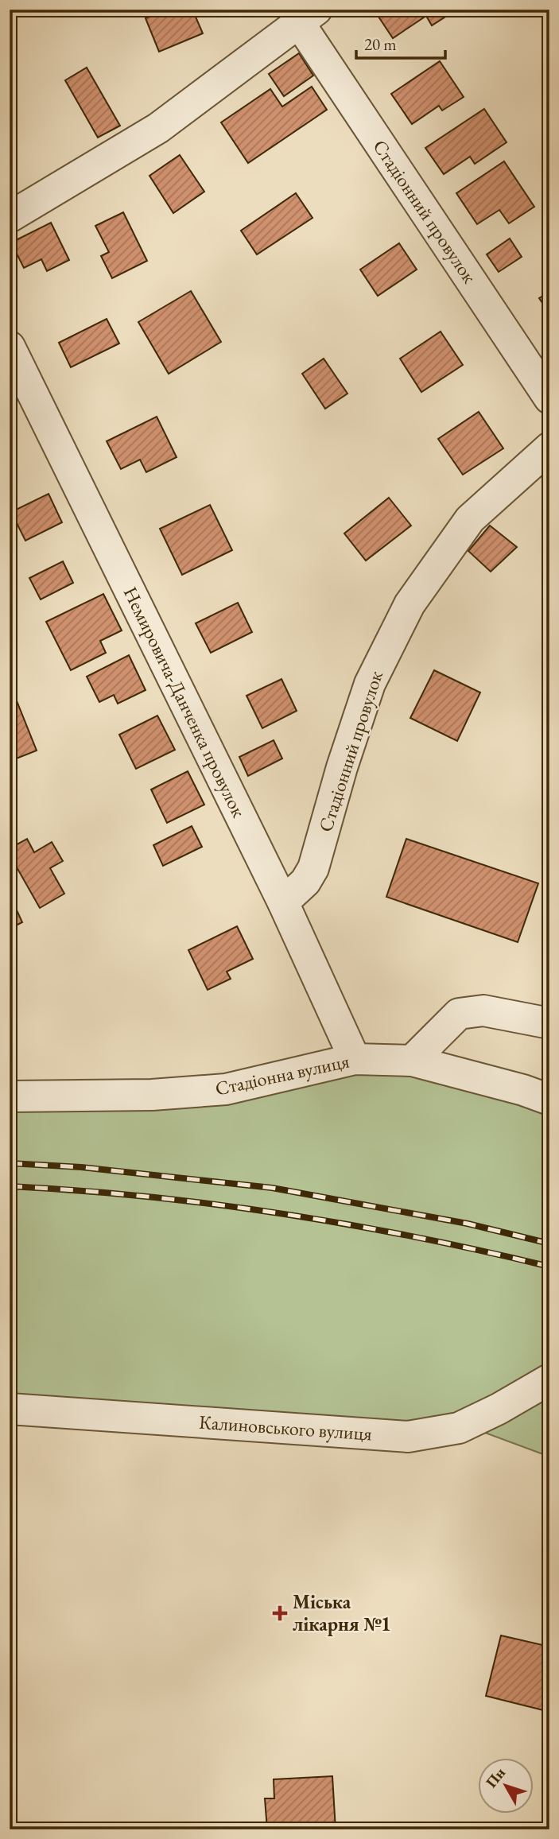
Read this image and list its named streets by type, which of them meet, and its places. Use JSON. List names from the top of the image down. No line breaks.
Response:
{"streets":{"street":["Стадіонний провулок","Немировича-Данченка провулок","Стадіонна вулиця","Калиновського вулиця"]},"crossings":[["Стадіонний провулок","Немировича-Данченка провулок"],["Немировича-Данченка провулок","Стадіонна вулиця"]],"places":{"health":["Міська лікарня №1"]},"scale_bar":"20 m","north":"top left"}
